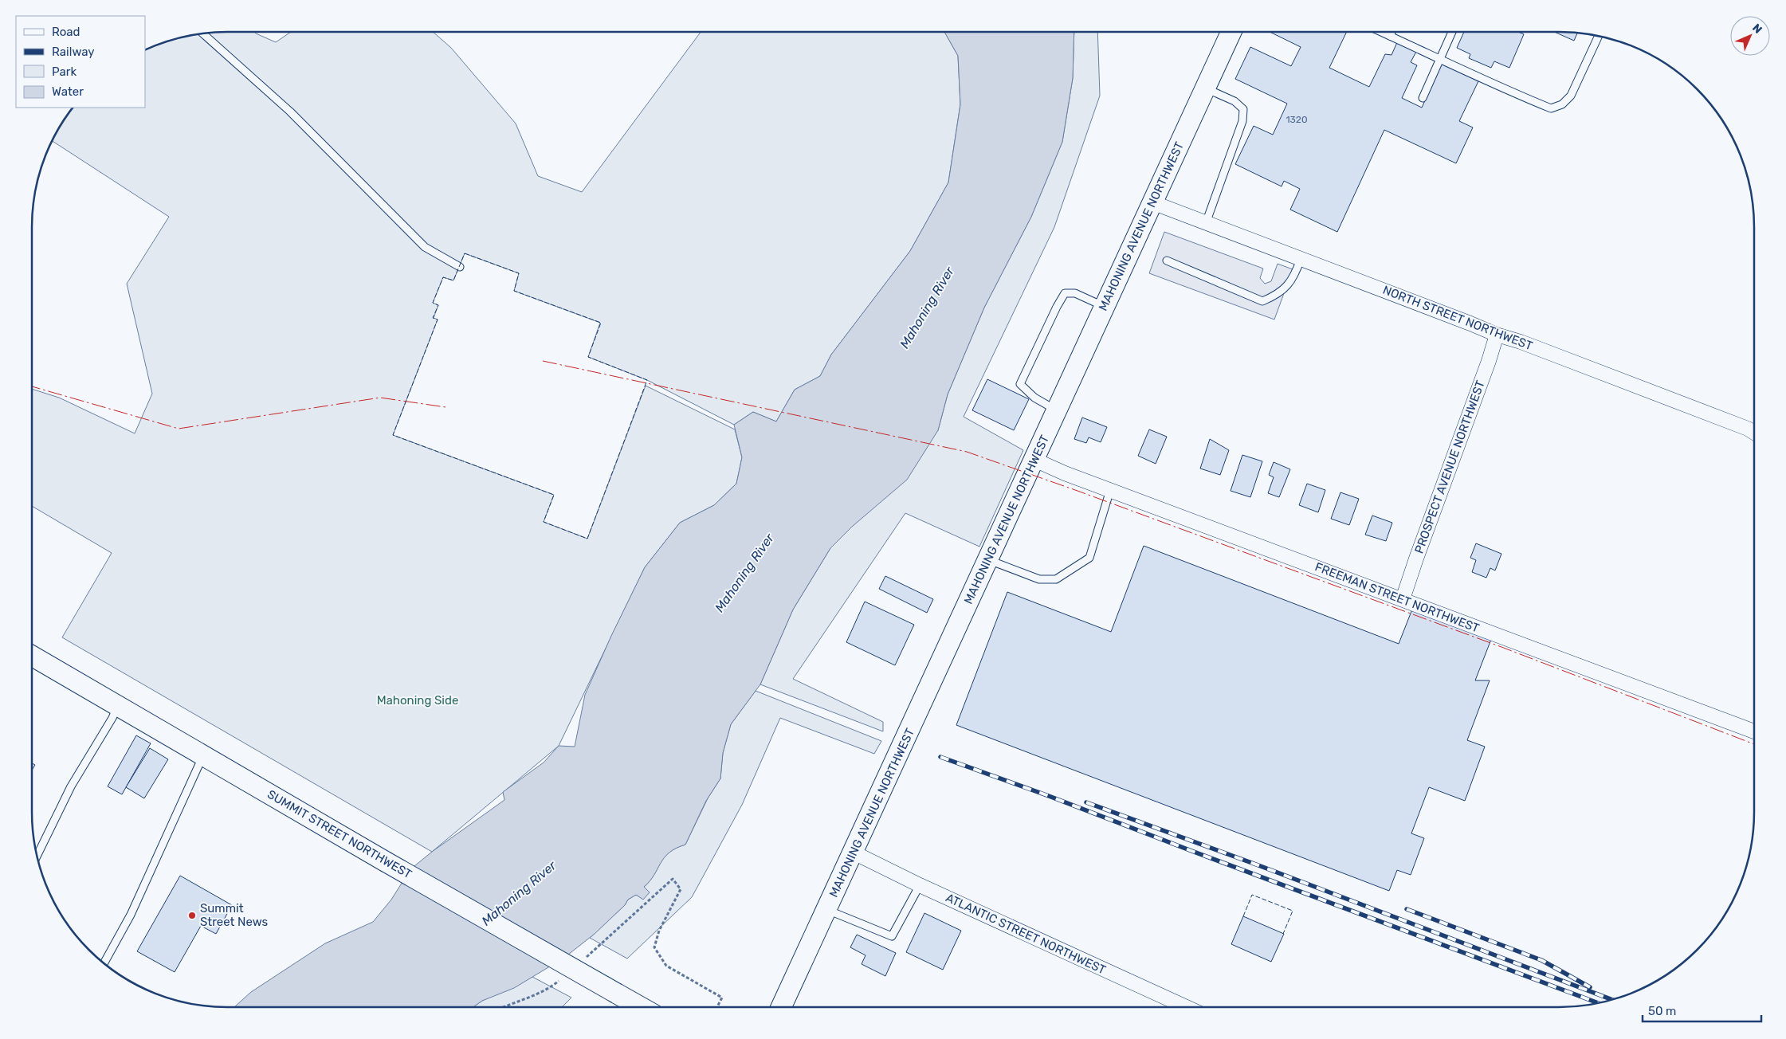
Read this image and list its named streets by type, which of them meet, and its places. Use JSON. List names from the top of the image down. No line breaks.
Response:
{"streets":{"main road":["MAHONING AVENUE NORTHWEST","SUMMIT STREET NORTHWEST"],"street":["NORTH STREET NORTHWEST","PROSPECT AVENUE NORTHWEST","FREEMAN STREET NORTHWEST","ATLANTIC STREET NORTHWEST"]},"crossings":[["MAHONING AVENUE NORTHWEST","NORTH STREET NORTHWEST"],["MAHONING AVENUE NORTHWEST","FREEMAN STREET NORTHWEST"],["MAHONING AVENUE NORTHWEST","ATLANTIC STREET NORTHWEST"],["NORTH STREET NORTHWEST","PROSPECT AVENUE NORTHWEST"],["PROSPECT AVENUE NORTHWEST","FREEMAN STREET NORTHWEST"]],"water":["Mahoning River"],"parks":["Mahoning Side"],"places":["Summit Street News"],"house_numbers":["1320"],"legend":["Road","Railway","Park","Water"],"scale_bar":"50 m","north":"top right"}
